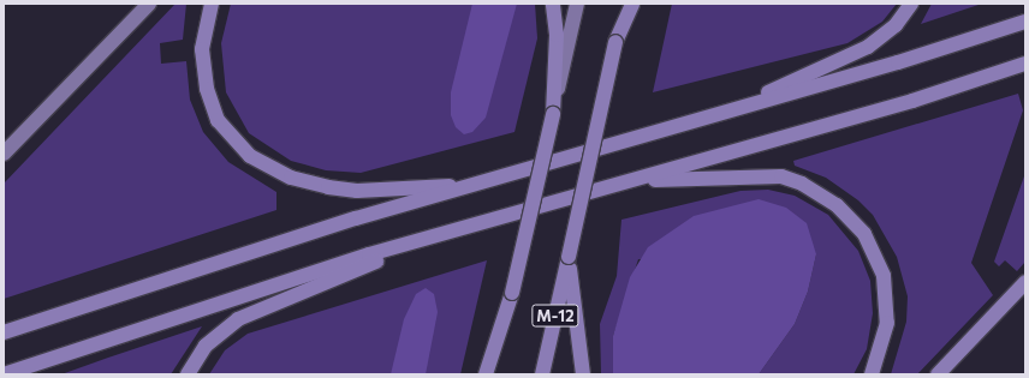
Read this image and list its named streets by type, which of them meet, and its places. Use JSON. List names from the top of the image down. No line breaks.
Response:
{"streets":{"highway":["М-12"]}}
